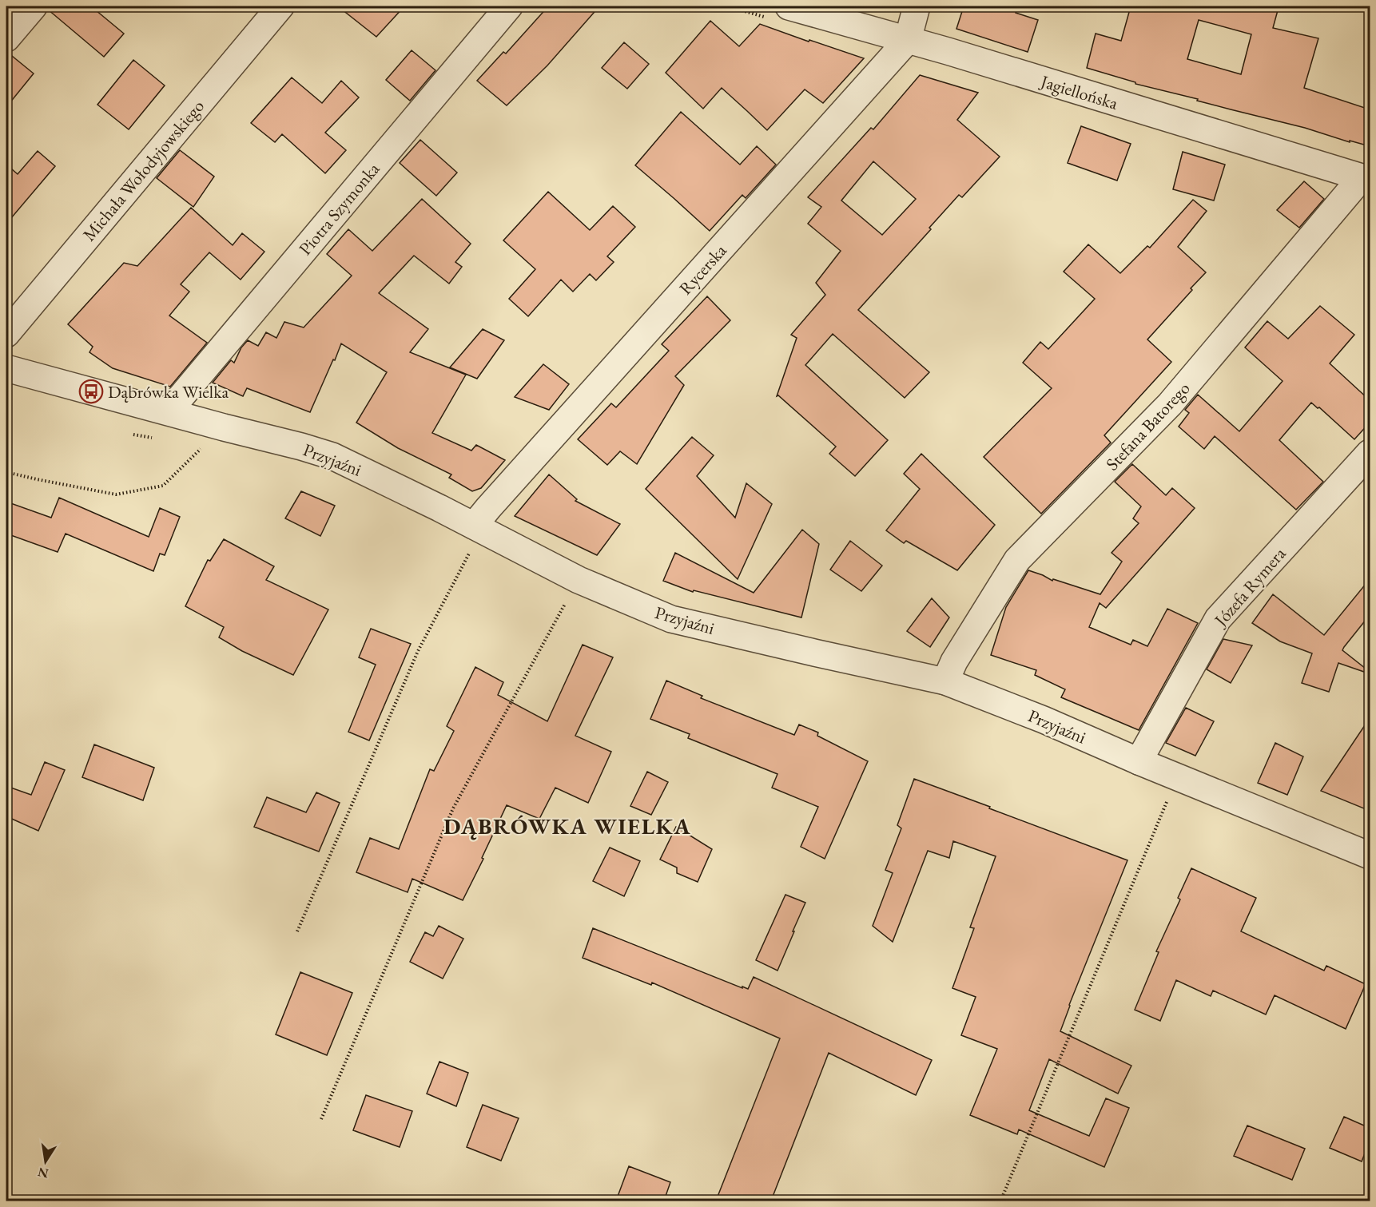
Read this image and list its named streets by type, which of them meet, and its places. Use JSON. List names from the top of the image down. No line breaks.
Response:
{"streets":{"street":["Jagiellońska","Michała Wołodyjowskiego","Piotra Szymonka","Rycerska","Stefana Batorego","Przyjaźni","Józefa Rymera"]},"crossings":[["Jagiellońska","Rycerska"],["Jagiellońska","Stefana Batorego"],["Piotra Szymonka","Przyjaźni"],["Rycerska","Przyjaźni"],["Stefana Batorego","Przyjaźni"],["Przyjaźni","Józefa Rymera"]],"districts":["DĄBRÓWKA WIELKA"],"places":{"bus stop":["Dąbrówka Wielka"]},"north":"bottom"}
